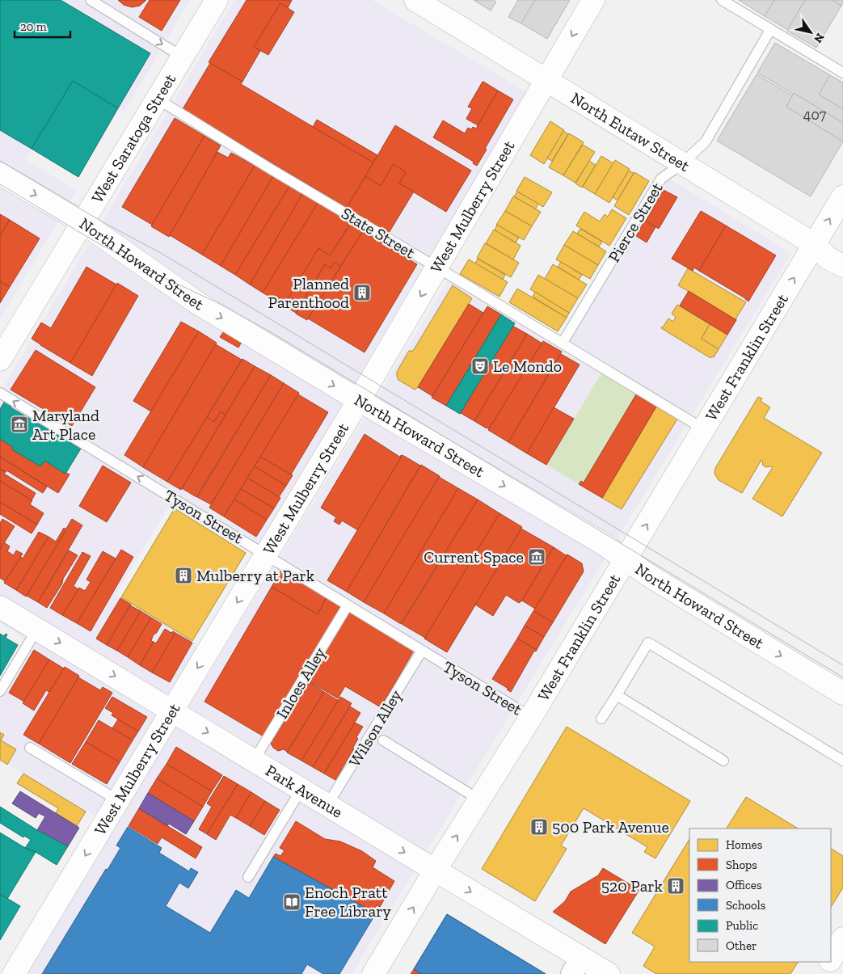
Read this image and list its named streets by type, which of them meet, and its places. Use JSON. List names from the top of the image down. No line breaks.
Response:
{"streets":{"main road":["North Eutaw Street","West Saratoga Street","West Mulberry Street","North Howard Street","West Franklin Street","Park Avenue"],"lane":["Pierce Street","State Street","Tyson Street","Inloes Alley","Wilson Alley"]},"crossings":[["North Eutaw Street","West Mulberry Street"],["North Eutaw Street","Pierce Street"],["North Eutaw Street","West Franklin Street"],["West Saratoga Street","State Street"],["West Saratoga Street","North Howard Street"],["West Mulberry Street","State Street"],["West Mulberry Street","North Howard Street"],["West Mulberry Street","Tyson Street"],["West Mulberry Street","Park Avenue"],["Pierce Street","State Street"],["State Street","West Franklin Street"],["North Howard Street","West Franklin Street"],["West Franklin Street","Tyson Street"],["West Franklin Street","Park Avenue"],["Tyson Street","Inloes Alley"],["Tyson Street","Wilson Alley"],["Inloes Alley","Park Avenue"],["Wilson Alley","Park Avenue"]],"one_way":["West Mulberry Street","North Howard Street","West Franklin Street","Tyson Street","Park Avenue"],"places":{"building":["Planned Parenthood","Mulberry at Park","500 Park Avenue","520 Park"],"theatre":["Le Mondo"],"museum":["Maryland Art Place","Current Space"],"library":["Enoch Pratt Free Library"]},"house_numbers":["407"],"legend":["Homes","Shops","Offices","Schools","Public","Other"],"scale_bar":"20 m","north":"bottom right"}
